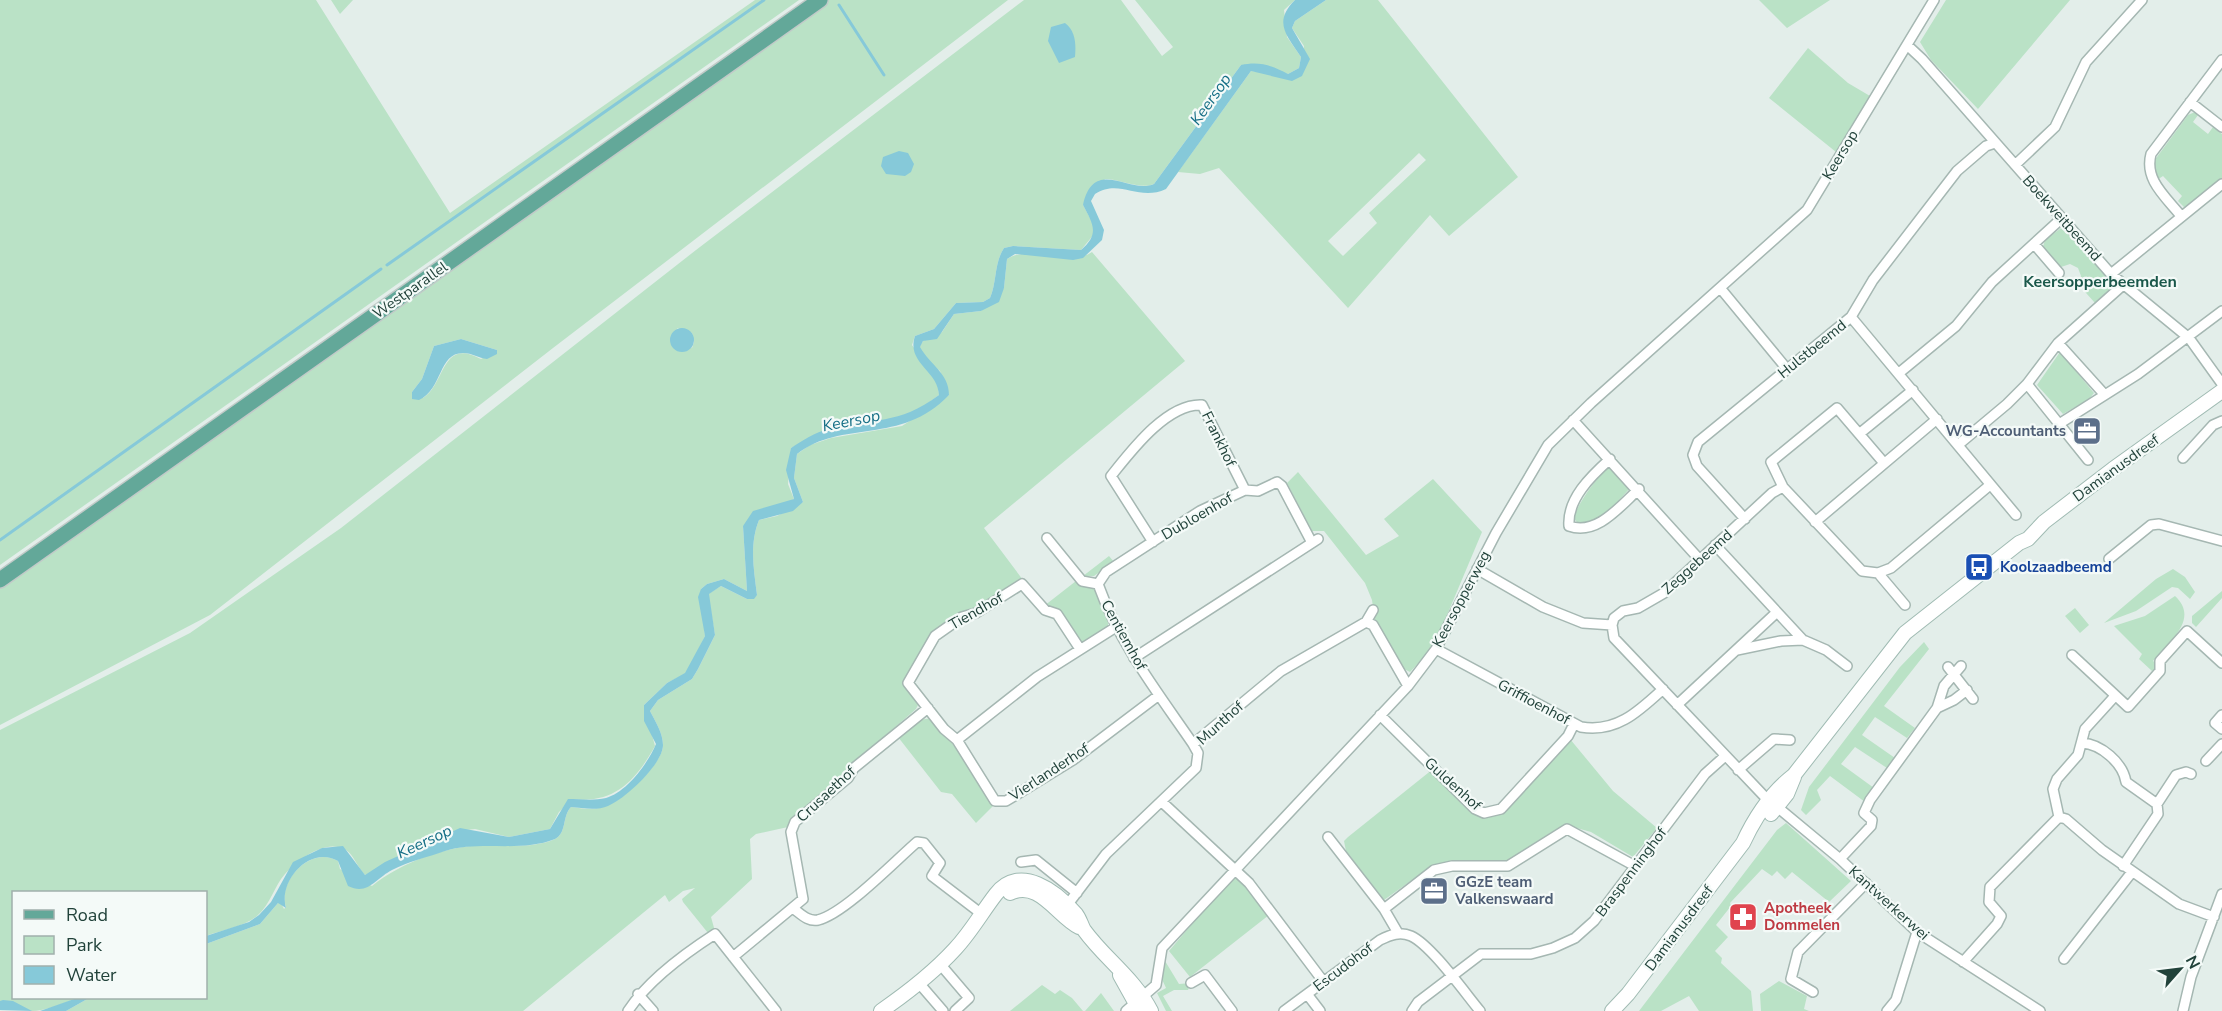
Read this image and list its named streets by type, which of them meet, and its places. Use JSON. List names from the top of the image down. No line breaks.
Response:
{"streets":{"main road":["Westparallel"],"street":["Keersop","Boekweitbeemd","Hulstbeemd","Frankhof","Damianusdreef","Dubloenhof","Zeggebeemd","Keersopperweg","Tiendhof","Centiemhof","Griffioenhof","Munthof","Vierlanderhof","Guldenhof","Crusaethof","Braspenninghof","Kantwerkerwei","Escudohof"]},"crossings":[["Keersop","Boekweitbeemd"],["Keersop","Keersopperweg"],["Boekweitbeemd","Hulstbeemd"],["Hulstbeemd","Zeggebeemd"],["Frankhof","Dubloenhof"],["Damianusdreef","Kantwerkerwei"],["Dubloenhof","Centiemhof"],["Zeggebeemd","Kantwerkerwei"],["Keersopperweg","Griffioenhof"],["Keersopperweg","Guldenhof"],["Tiendhof","Vierlanderhof"],["Tiendhof","Crusaethof"],["Centiemhof","Munthof"],["Centiemhof","Vierlanderhof"],["Griffioenhof","Guldenhof"],["Griffioenhof","Kantwerkerwei"],["Braspenninghof","Kantwerkerwei"]],"districts":["Keersopperbeemden"],"water":["Keersop"],"places":{"office":["WG-Accountants","GGzE team Valkenswaard"],"bus stop":["Koolzaadbeemd"],"pharmacy":["Apotheek Dommelen"]},"legend":["Road","Park","Water"],"north":"top right"}
